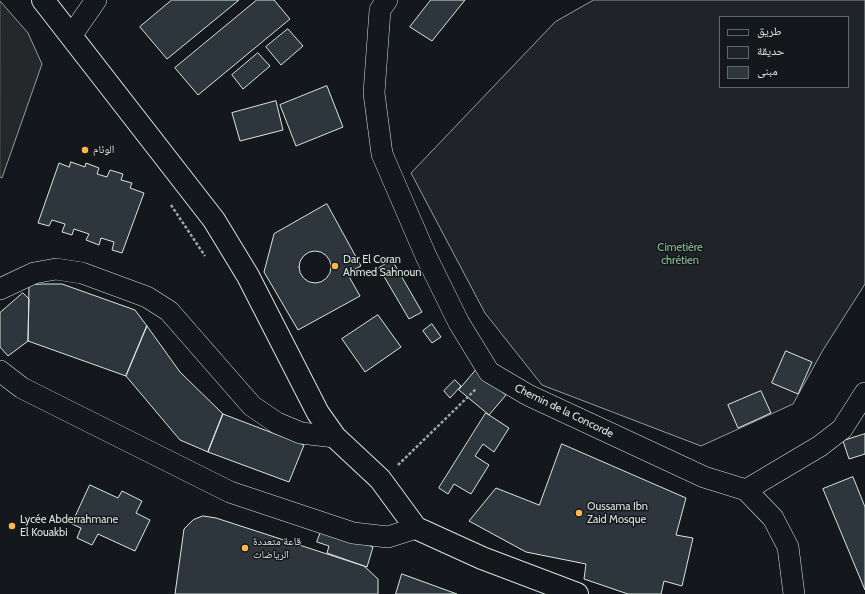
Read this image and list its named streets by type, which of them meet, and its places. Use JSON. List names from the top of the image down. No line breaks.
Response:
{"streets":{"street":["Chemin de la Concorde"]},"parks":["Cimetière chrétien"],"places":["الوئام","Dar El Coran Ahmed Sahnoun","Oussama Ibn Zaid Mosque","Lycée Abderrahmane El Kouakbi","قاعة متعددة الرياضات"],"legend":["طريق","حديقة","مبنى"]}
